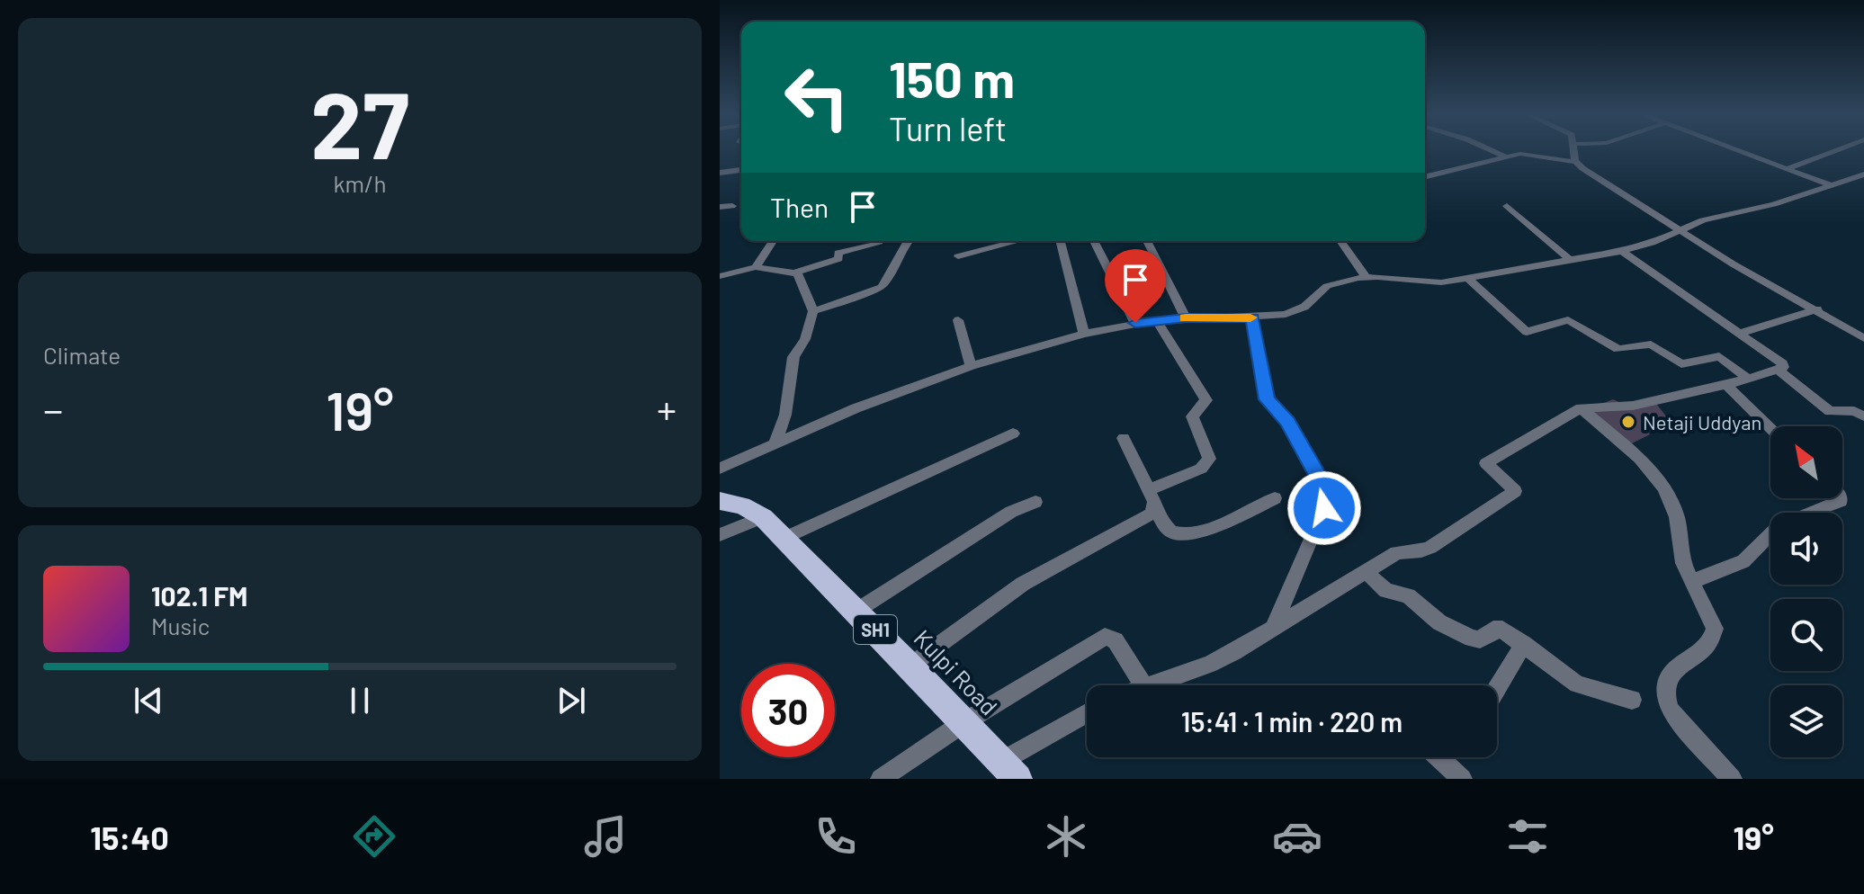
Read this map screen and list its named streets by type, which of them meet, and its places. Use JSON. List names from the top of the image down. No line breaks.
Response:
{"streets":{"main road":["SH1","Kulpi Road"]},"places":["Netaji Uddyan"],"north":"top left","page":{"tile":[["27","km/h"],"Climate"],"turn":["150 m","Turn left"],"then":"Then","heat":["−","19°","+"],"song":["102.1 FM","Music"],"limit":"30","trip":"15:41 · 1 min · 220 m","tabs":["15:40","19°"]}}
